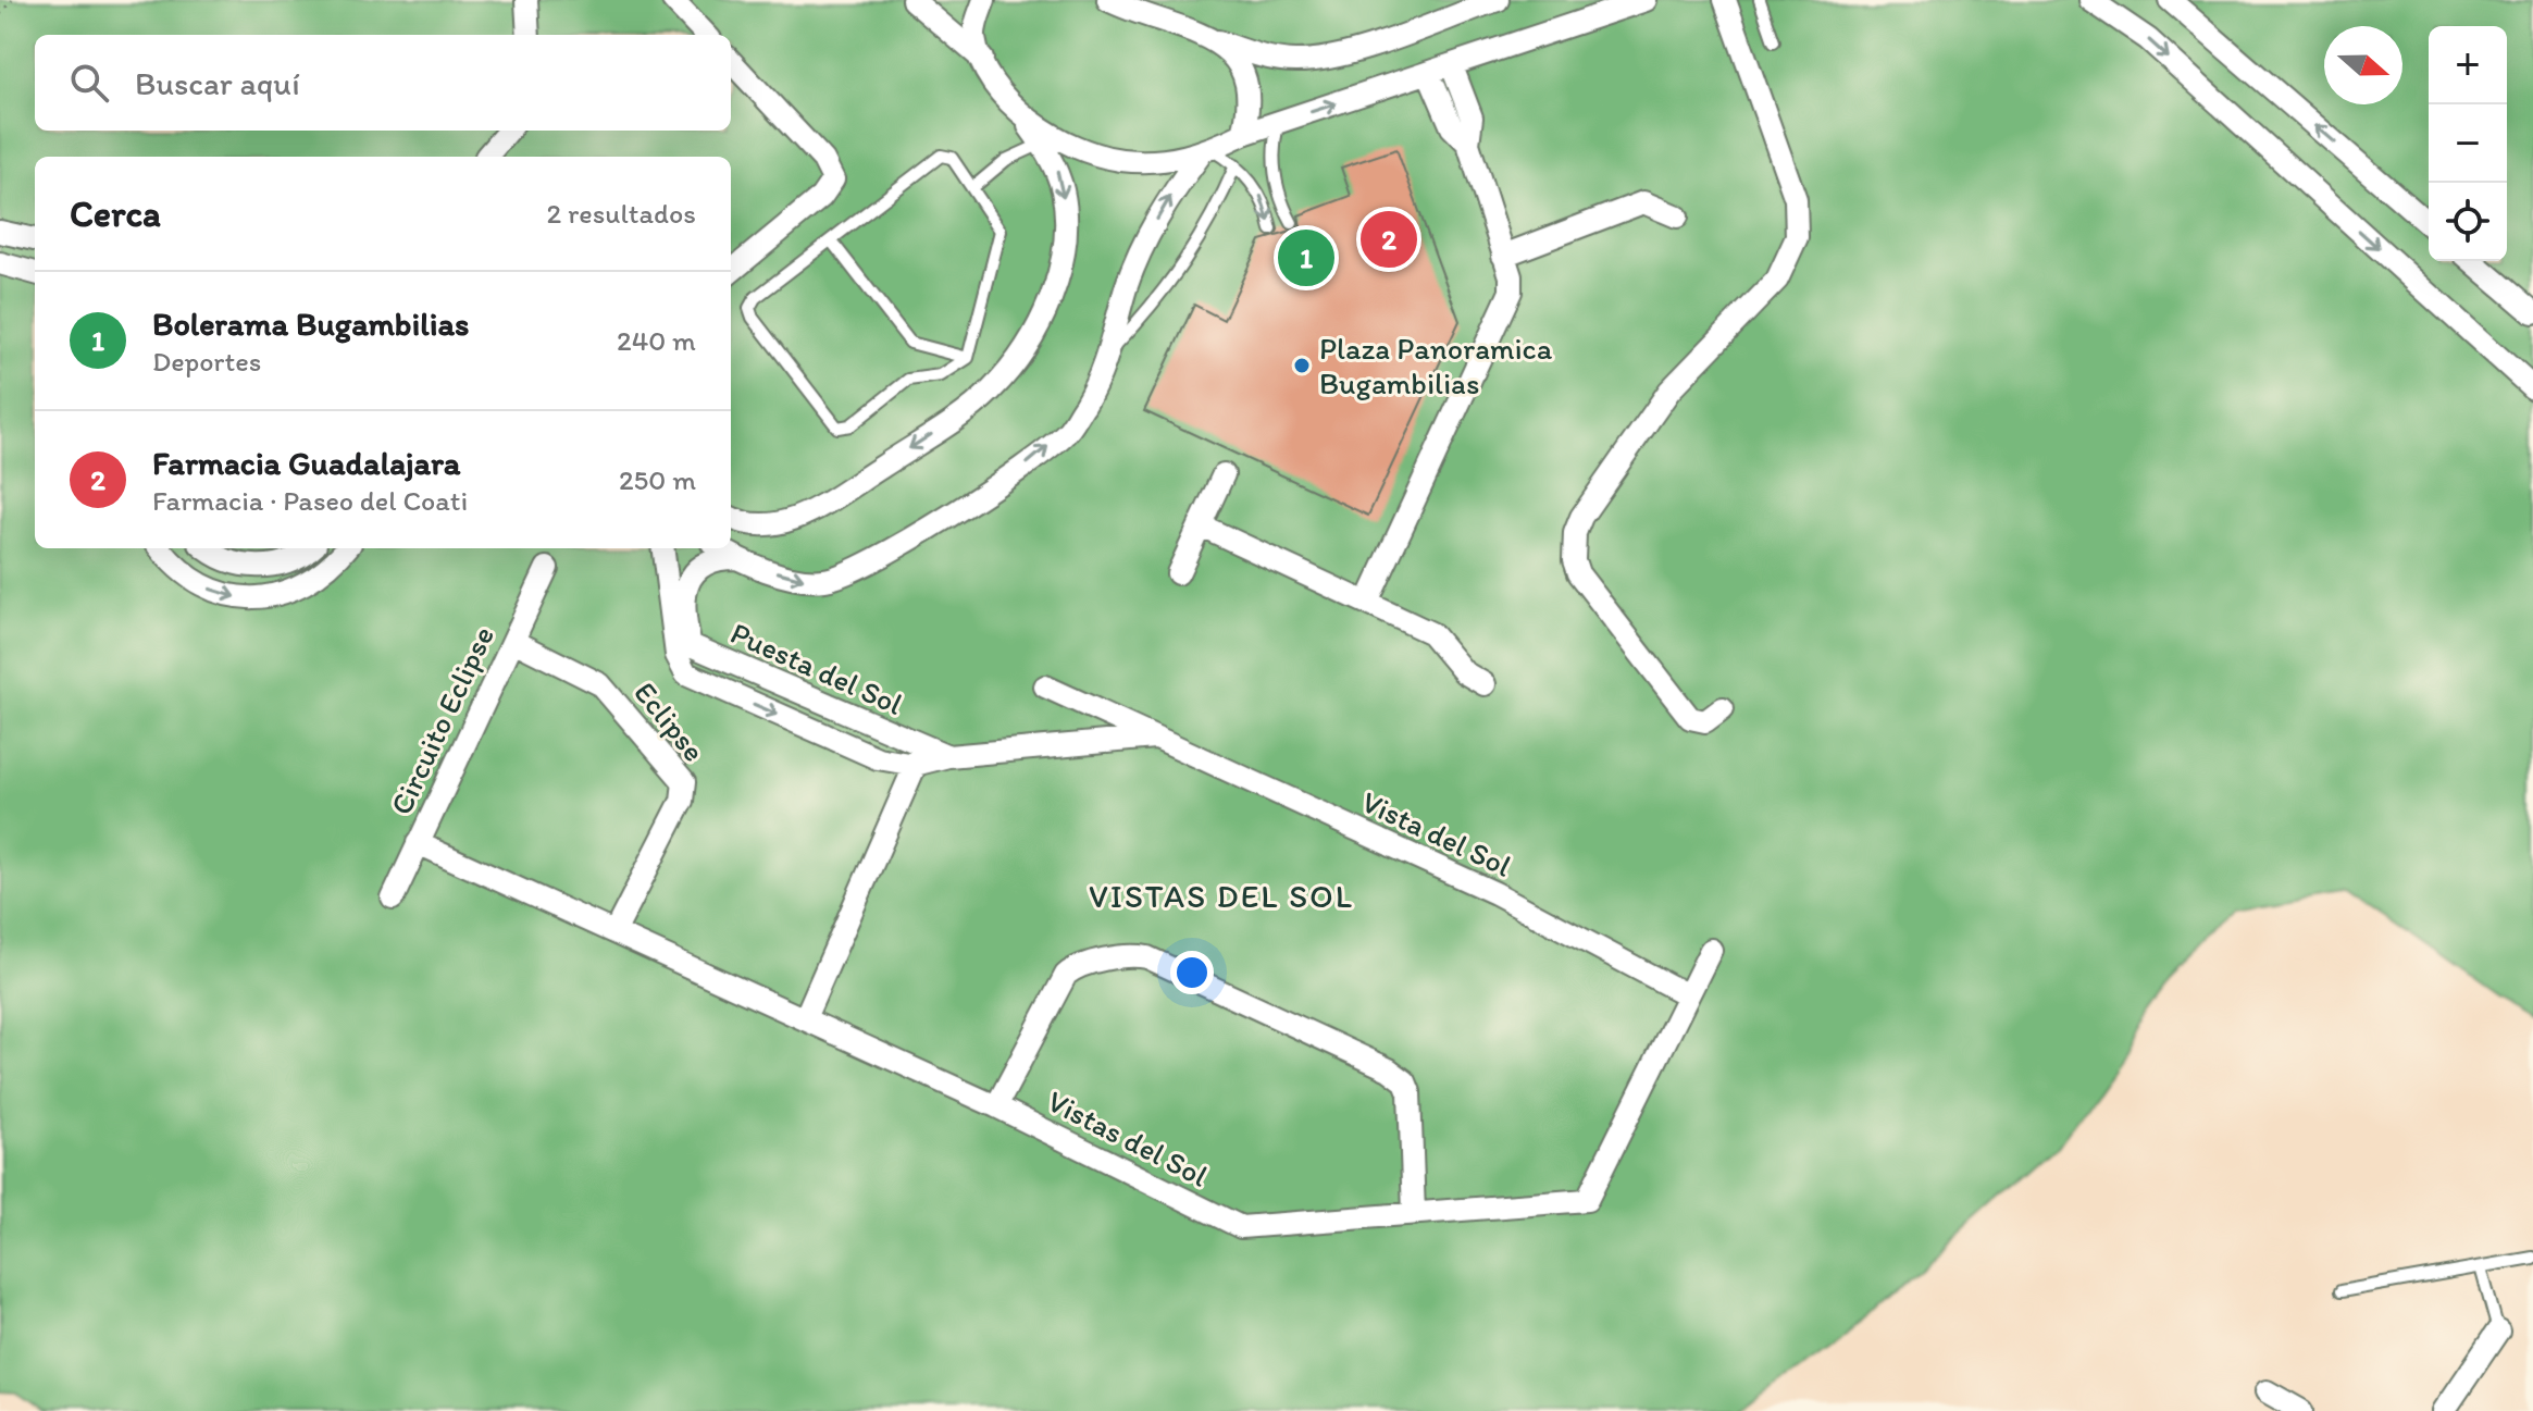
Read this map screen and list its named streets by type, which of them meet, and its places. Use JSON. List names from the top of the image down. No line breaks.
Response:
{"streets":{"street":["Puesta del Sol","Circuito Eclipse","Eclipse","Vista del Sol","Vistas del Sol"]},"crossings":[["Puesta del Sol","Vista del Sol"],["Circuito Eclipse","Eclipse"],["Circuito Eclipse","Vistas del Sol"],["Eclipse","Vistas del Sol"],["Vista del Sol","Vistas del Sol"]],"districts":["VISTAS DEL SOL"],"places":["Plaza Panoramica Bugambilias"],"north":"right","page":{"map_buttons":["+","−"],"search":"Buscar aquí","heading":["Cerca","2 resultados"],"pins":["2","1"],"list":[{"mark":"1","name":"Bolerama Bugambilias","note":"Deportes","value":"240 m"},{"mark":"2","name":"Farmacia Guadalajara","note":"Farmacia · Paseo del Coati","value":"250 m"}]}}
